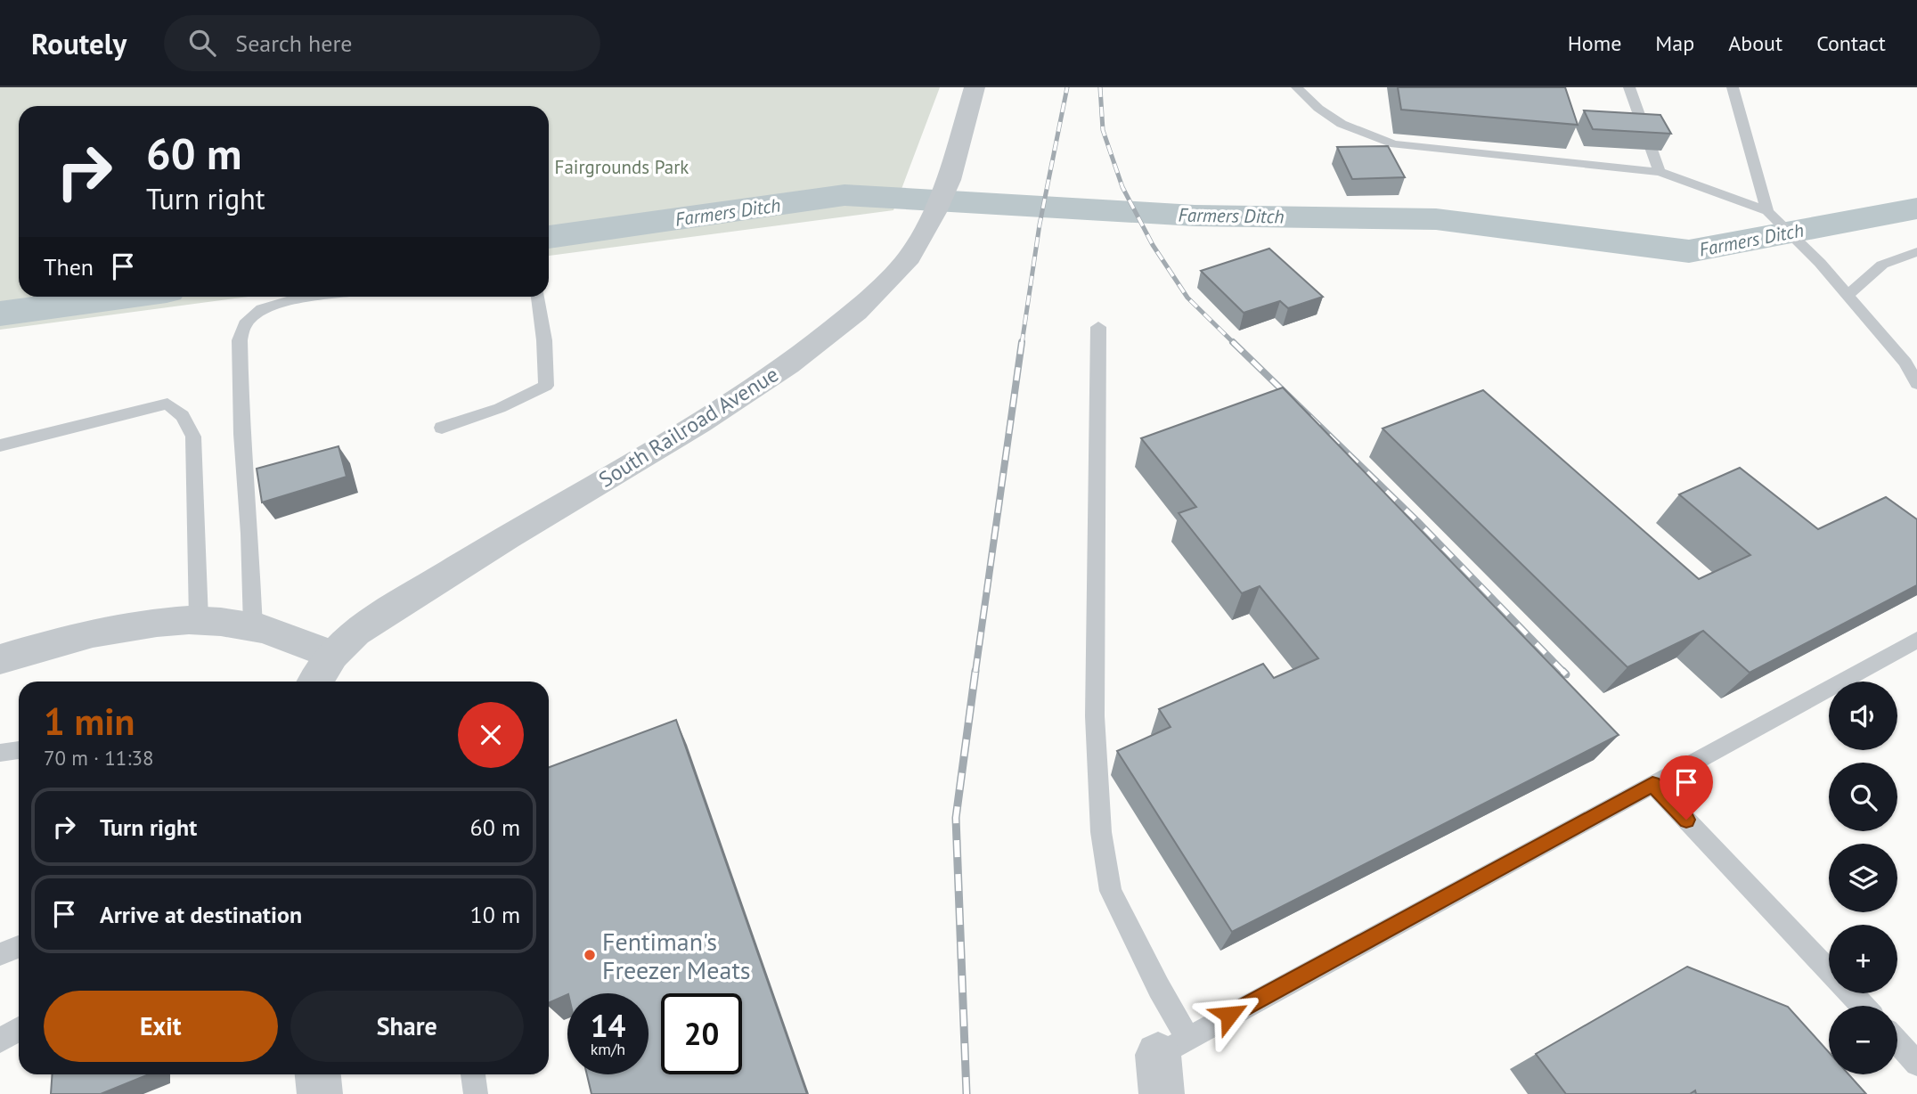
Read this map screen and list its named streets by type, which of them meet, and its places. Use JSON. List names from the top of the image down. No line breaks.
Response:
{"streets":{"street":["South Railroad Avenue"]},"water":["Farmers Ditch"],"parks":["Fairgrounds Park"],"places":["Fentiman's Freezer Meats"],"page":{"header":"Routely","search":"Search here","nav":["Home","Map","About","Contact"],"turn":["60 m","Turn right"],"then":"Then","map_buttons":["+","−"],"heading":["1 min","70 m · 11:38"],"list":[{"name":"Turn right","value":"60 m"},{"name":"Arrive at destination","value":"10 m"}],"buttons":["Exit","Share"],"speed":"14 km/h","limit":"20"}}
